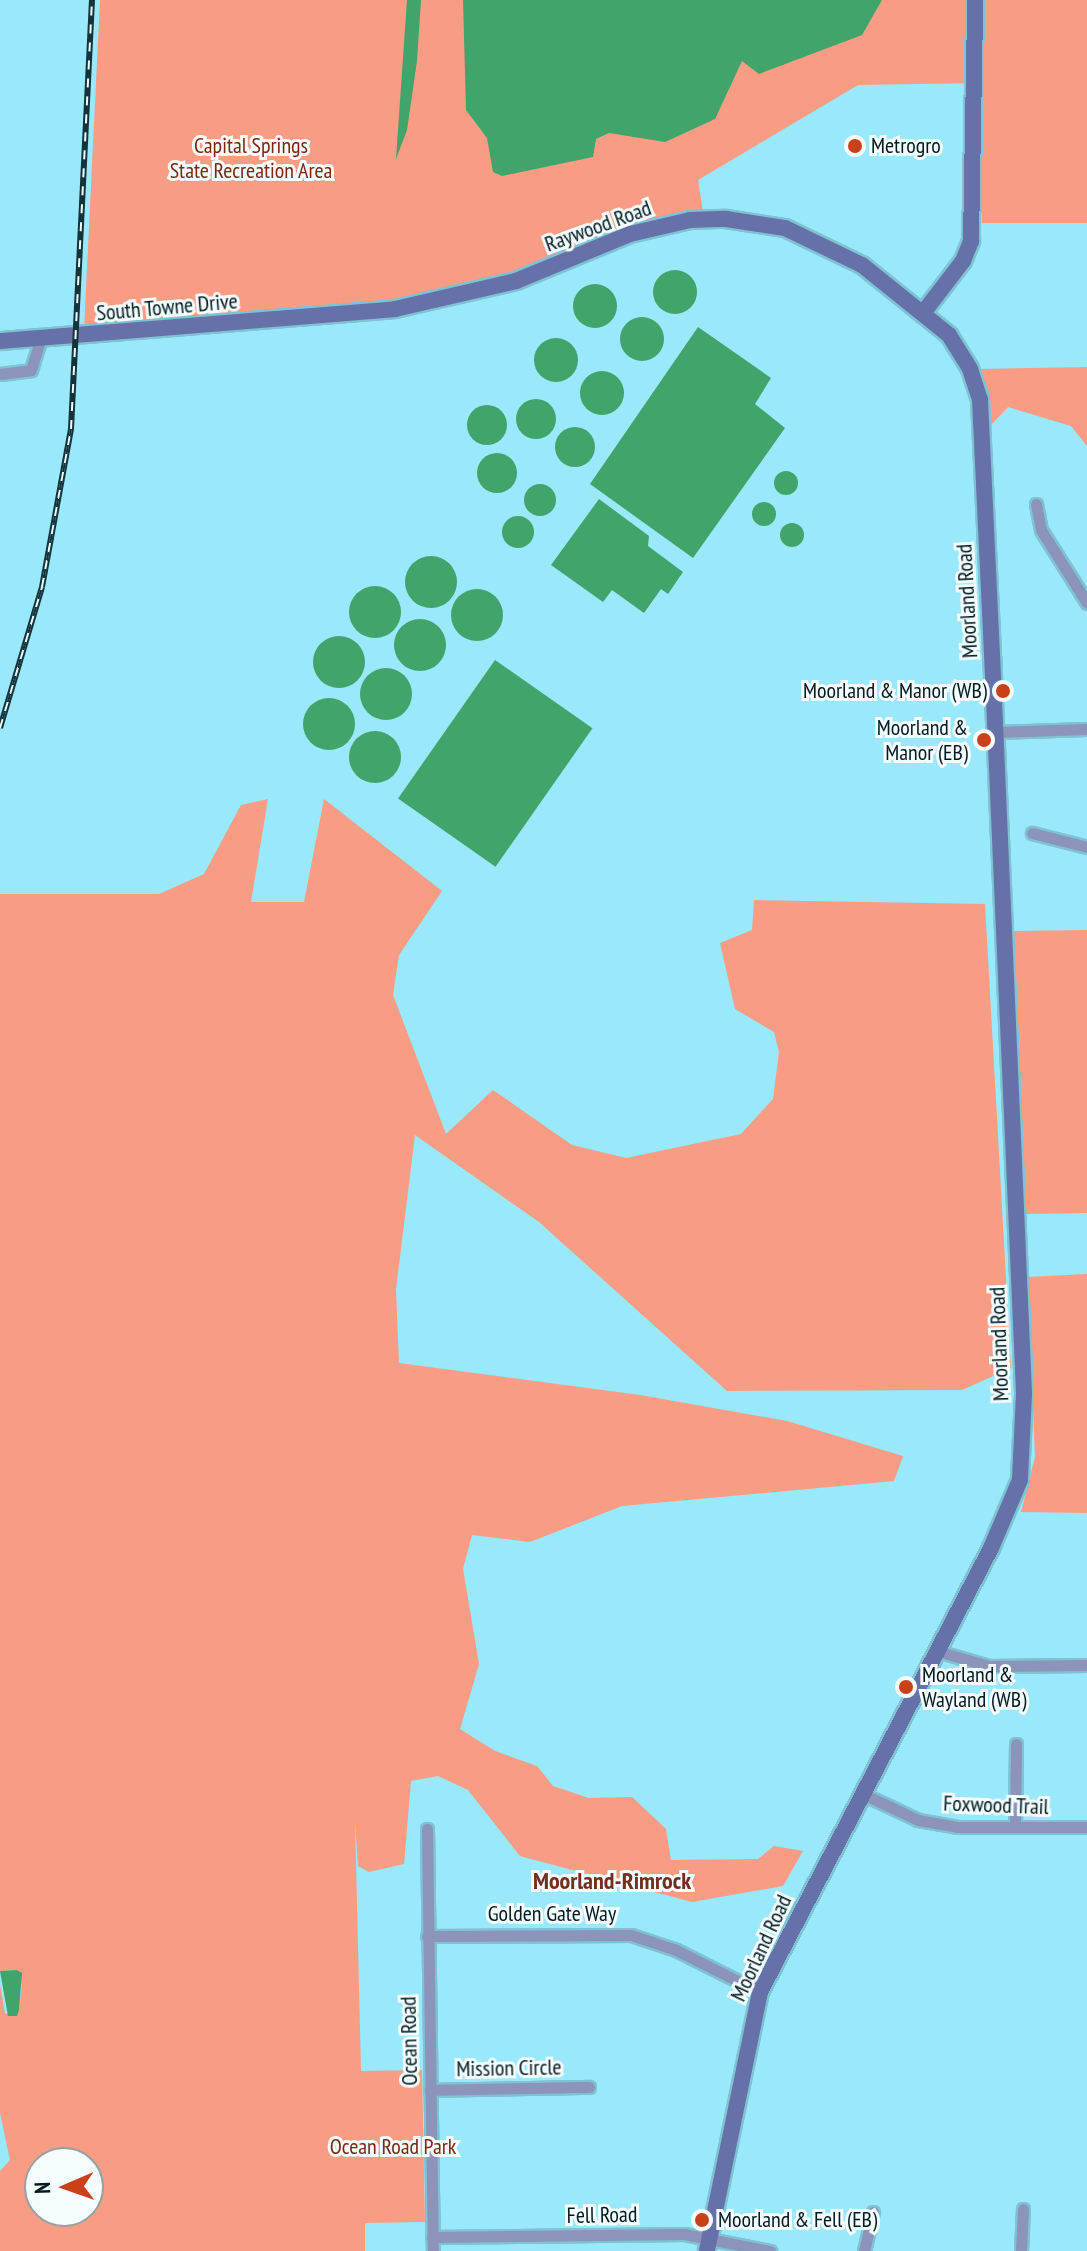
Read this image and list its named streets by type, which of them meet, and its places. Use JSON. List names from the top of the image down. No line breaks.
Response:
{"streets":{"street":["Raywood Road","South Towne Drive","Moorland Road","Foxwood Trail","Golden Gate Way","Ocean Road","Mission Circle","Fell Road"]},"crossings":[["Raywood Road","South Towne Drive"],["Raywood Road","Moorland Road"],["Moorland Road","Foxwood Trail"],["Moorland Road","Golden Gate Way"],["Moorland Road","Fell Road"],["Golden Gate Way","Ocean Road"],["Ocean Road","Mission Circle"],["Ocean Road","Fell Road"]],"districts":["Moorland-Rimrock"],"parks":["Capital Springs State Recreation Area","Ocean Road Park"],"places":["Metrogro","Moorland & Manor (WB)","Moorland & Manor (EB)","Moorland & Wayland (WB)","Moorland & Fell (EB)"],"north":"left"}
